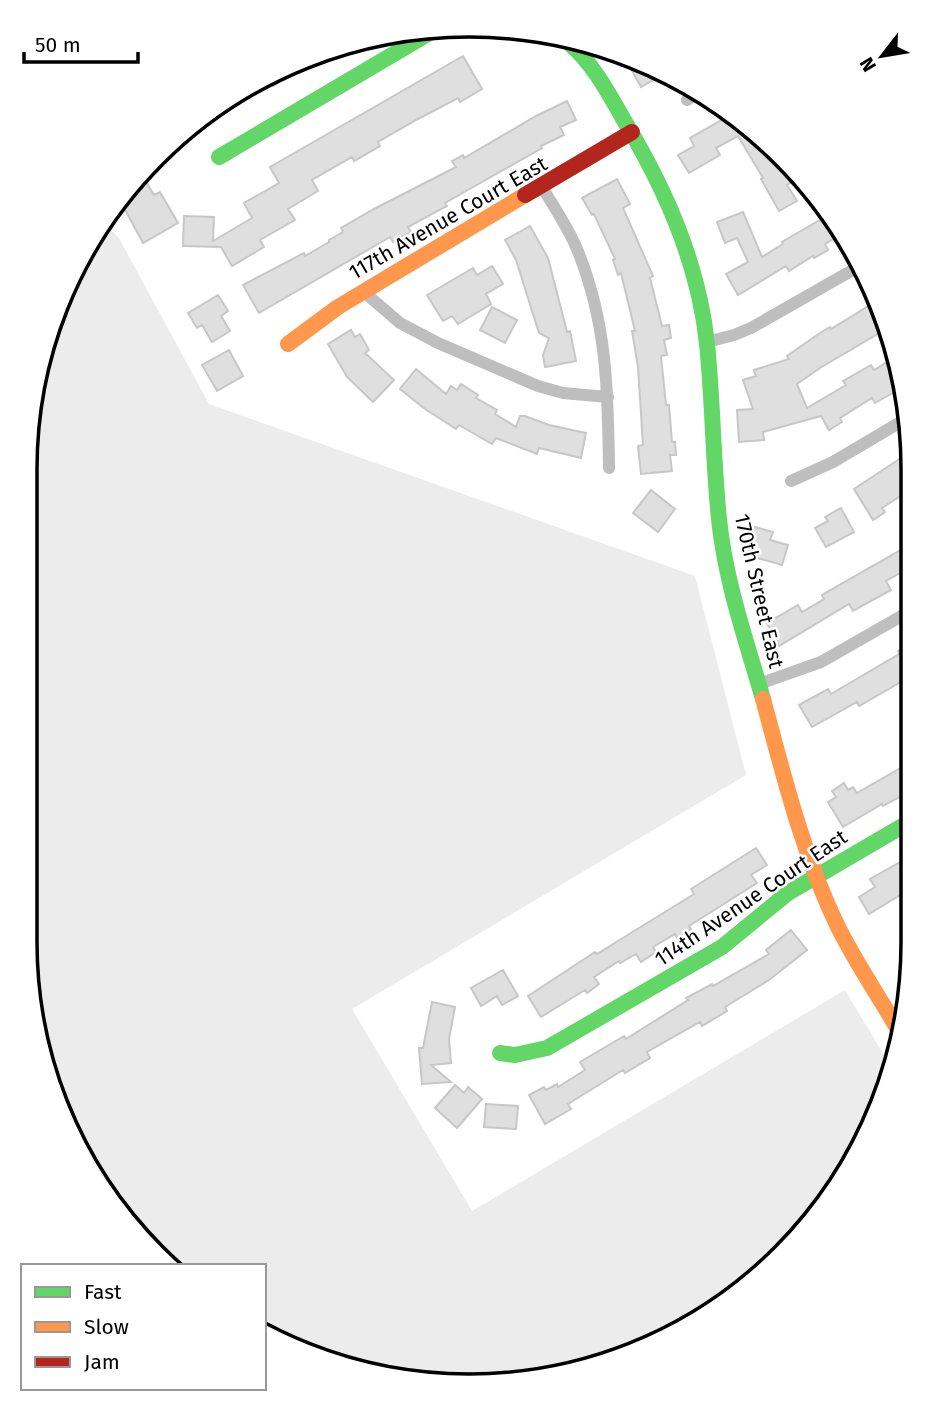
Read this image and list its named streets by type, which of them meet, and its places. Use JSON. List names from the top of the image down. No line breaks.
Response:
{"streets":{"street":["117th Avenue Court East","170th Street East","114th Avenue Court East"]},"crossings":[["117th Avenue Court East","170th Street East"],["170th Street East","114th Avenue Court East"]],"legend":["Fast","Slow","Jam"],"scale_bar":"50 m","north":"bottom left"}
